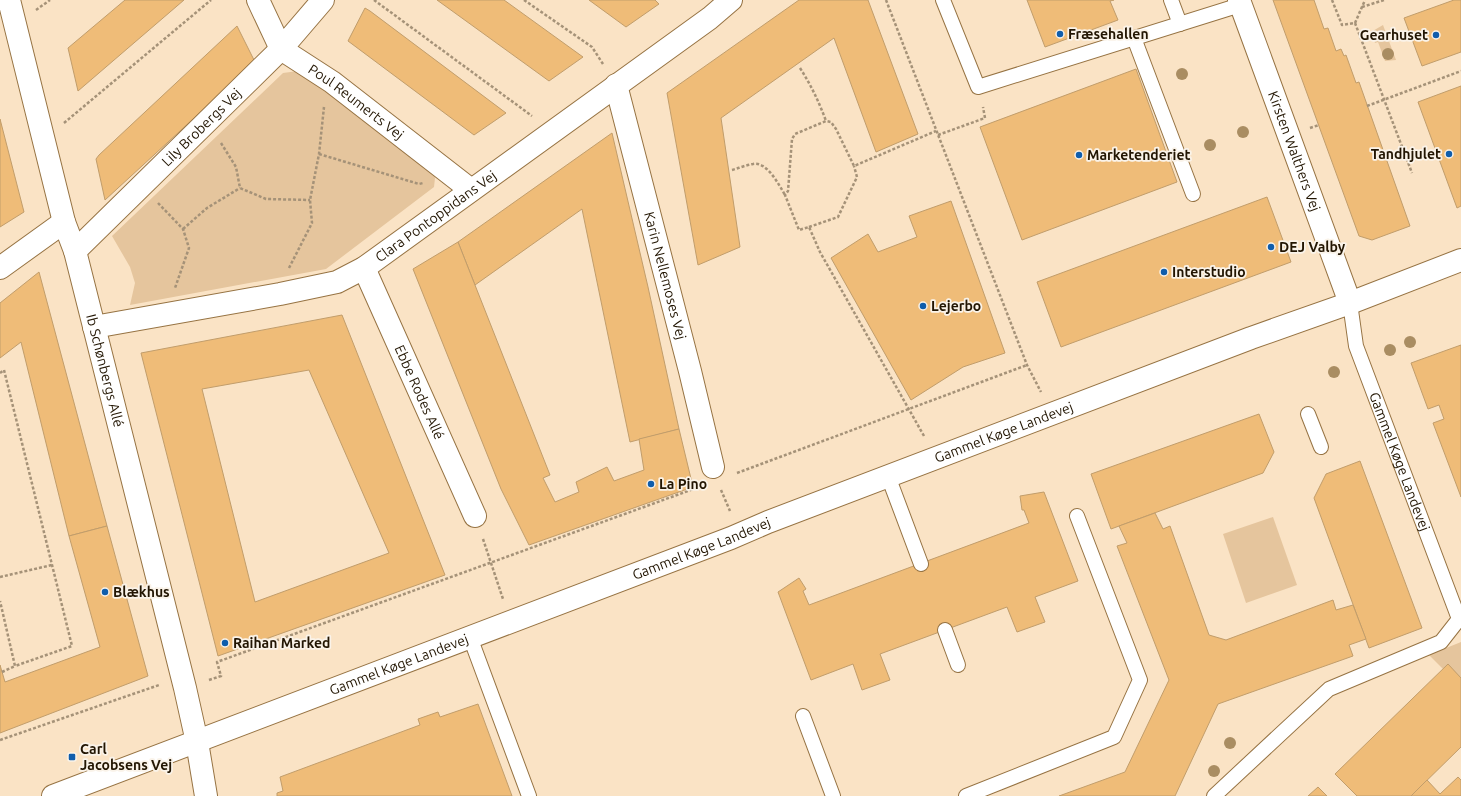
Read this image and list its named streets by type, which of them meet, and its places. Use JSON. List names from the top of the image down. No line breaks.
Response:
{"streets":{"street":["Poul Reumerts Vej","Lily Brobergs Vej","Kirsten Walthers Vej","Clara Pontoppidans Vej","Karin Nellemoses Vej","Ib Schønbergs Allé","Ebbe Rodes Allé","Gammel Køge Landevej"]},"crossings":[["Poul Reumerts Vej","Lily Brobergs Vej"],["Poul Reumerts Vej","Clara Pontoppidans Vej"],["Lily Brobergs Vej","Ib Schønbergs Allé"],["Kirsten Walthers Vej","Gammel Køge Landevej"],["Clara Pontoppidans Vej","Karin Nellemoses Vej"],["Clara Pontoppidans Vej","Ib Schønbergs Allé"],["Clara Pontoppidans Vej","Ebbe Rodes Allé"],["Ib Schønbergs Allé","Gammel Køge Landevej"]],"places":{"other":["Fræsehallen","Gearhuset","Tandhjulet","Marketenderiet","DEJ Valby","Interstudio","Lejerbo","La Pino","Blækhus","Raihan Marked"],"transit":["Carl Jacobsens Vej"]}}
